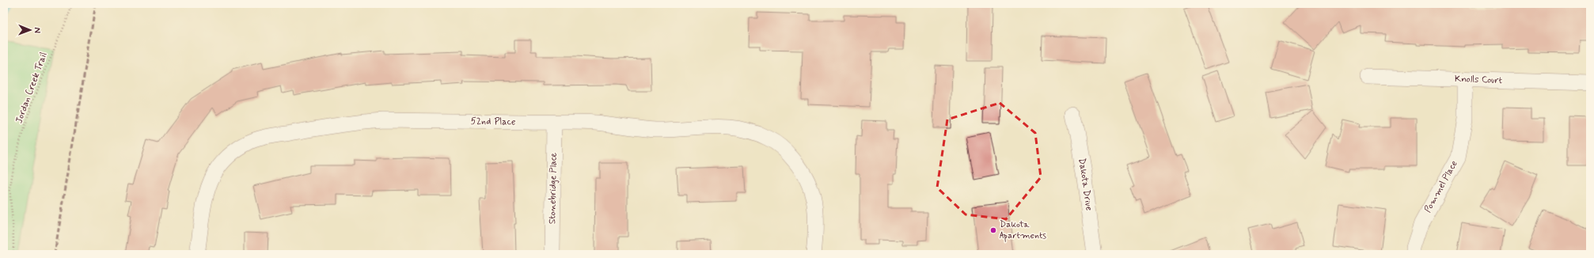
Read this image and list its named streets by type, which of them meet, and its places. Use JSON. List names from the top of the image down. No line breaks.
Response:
{"streets":{"street":["Knolls Court","52nd Place","Dakota Drive","Pommel Place","Stonebridge Place"],"path":["Jordan Creek Trail"]},"crossings":[["Knolls Court","Pommel Place"],["52nd Place","Stonebridge Place"]],"places":["Dakota Apartments"],"north":"right"}
